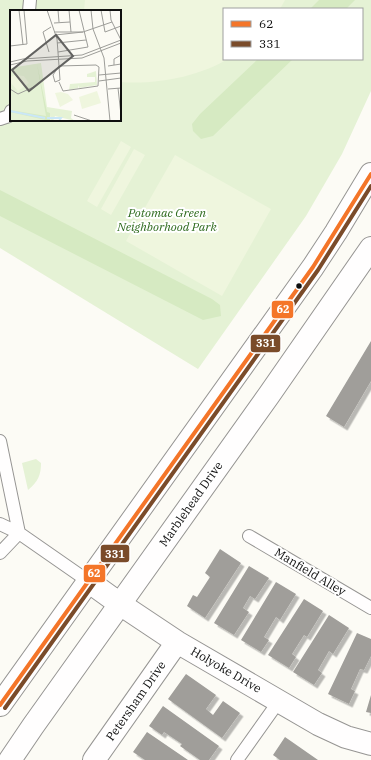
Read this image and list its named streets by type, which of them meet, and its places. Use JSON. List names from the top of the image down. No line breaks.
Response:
{"streets":{"street":["Marblehead Drive","Holyoke Drive","Petersham Drive"],"lane":["Manfield Alley"]},"crossings":[["Marblehead Drive","Holyoke Drive"],["Holyoke Drive","Petersham Drive"]],"parks":["Potomac Green Neighborhood Park"],"lines":["transit line 62","transit line 331"],"legend":["62","331"]}
